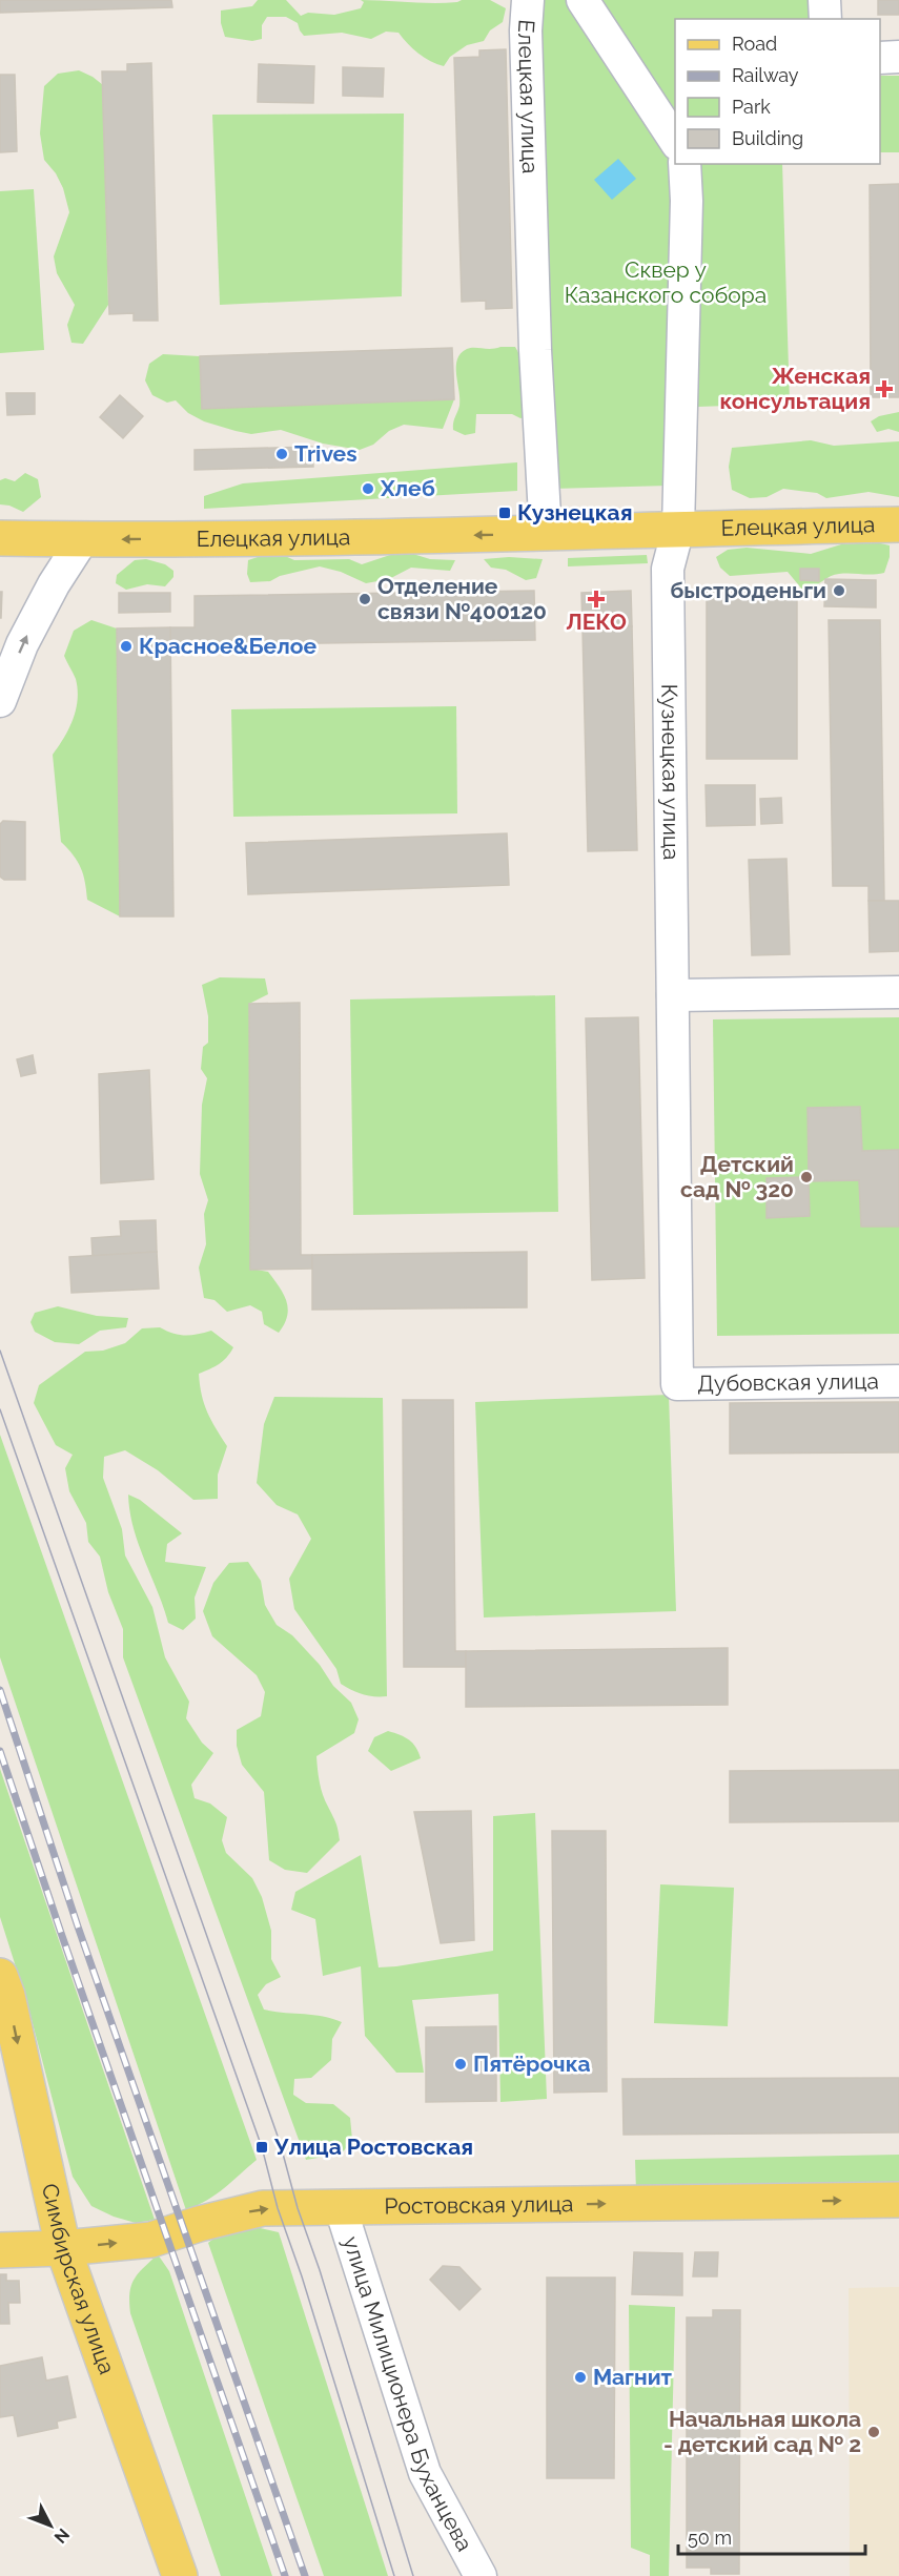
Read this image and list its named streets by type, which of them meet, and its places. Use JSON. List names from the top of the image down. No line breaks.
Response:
{"streets":{"main road":["Елецкая улица","Ростовская улица","Симбирская улица"],"street":["Кузнецкая улица","Дубовская улица","улица Милиционера Буханцева"]},"crossings":[["Елецкая улица","Кузнецкая улица"],["Кузнецкая улица","Дубовская улица"],["Ростовская улица","Симбирская улица"],["Ростовская улица","улица Милиционера Буханцева"]],"one_way":["Ростовская улица","Симбирская улица"],"parks":["Сквер у Казанского собора"],"places":{"health":["Женская консультация","ЛЕКО"],"other":["Trives","Хлеб","быстроденьги","Отделение связи №400120","Красное&Белое","Детский сад № 320","Пятёрочка","Магнит","Начальная школа - детский сад № 2"],"transit":["Кузнецкая","Улица Ростовская"]},"legend":["Road","Railway","Park","Building"],"scale_bar":"50 m","north":"bottom right"}
